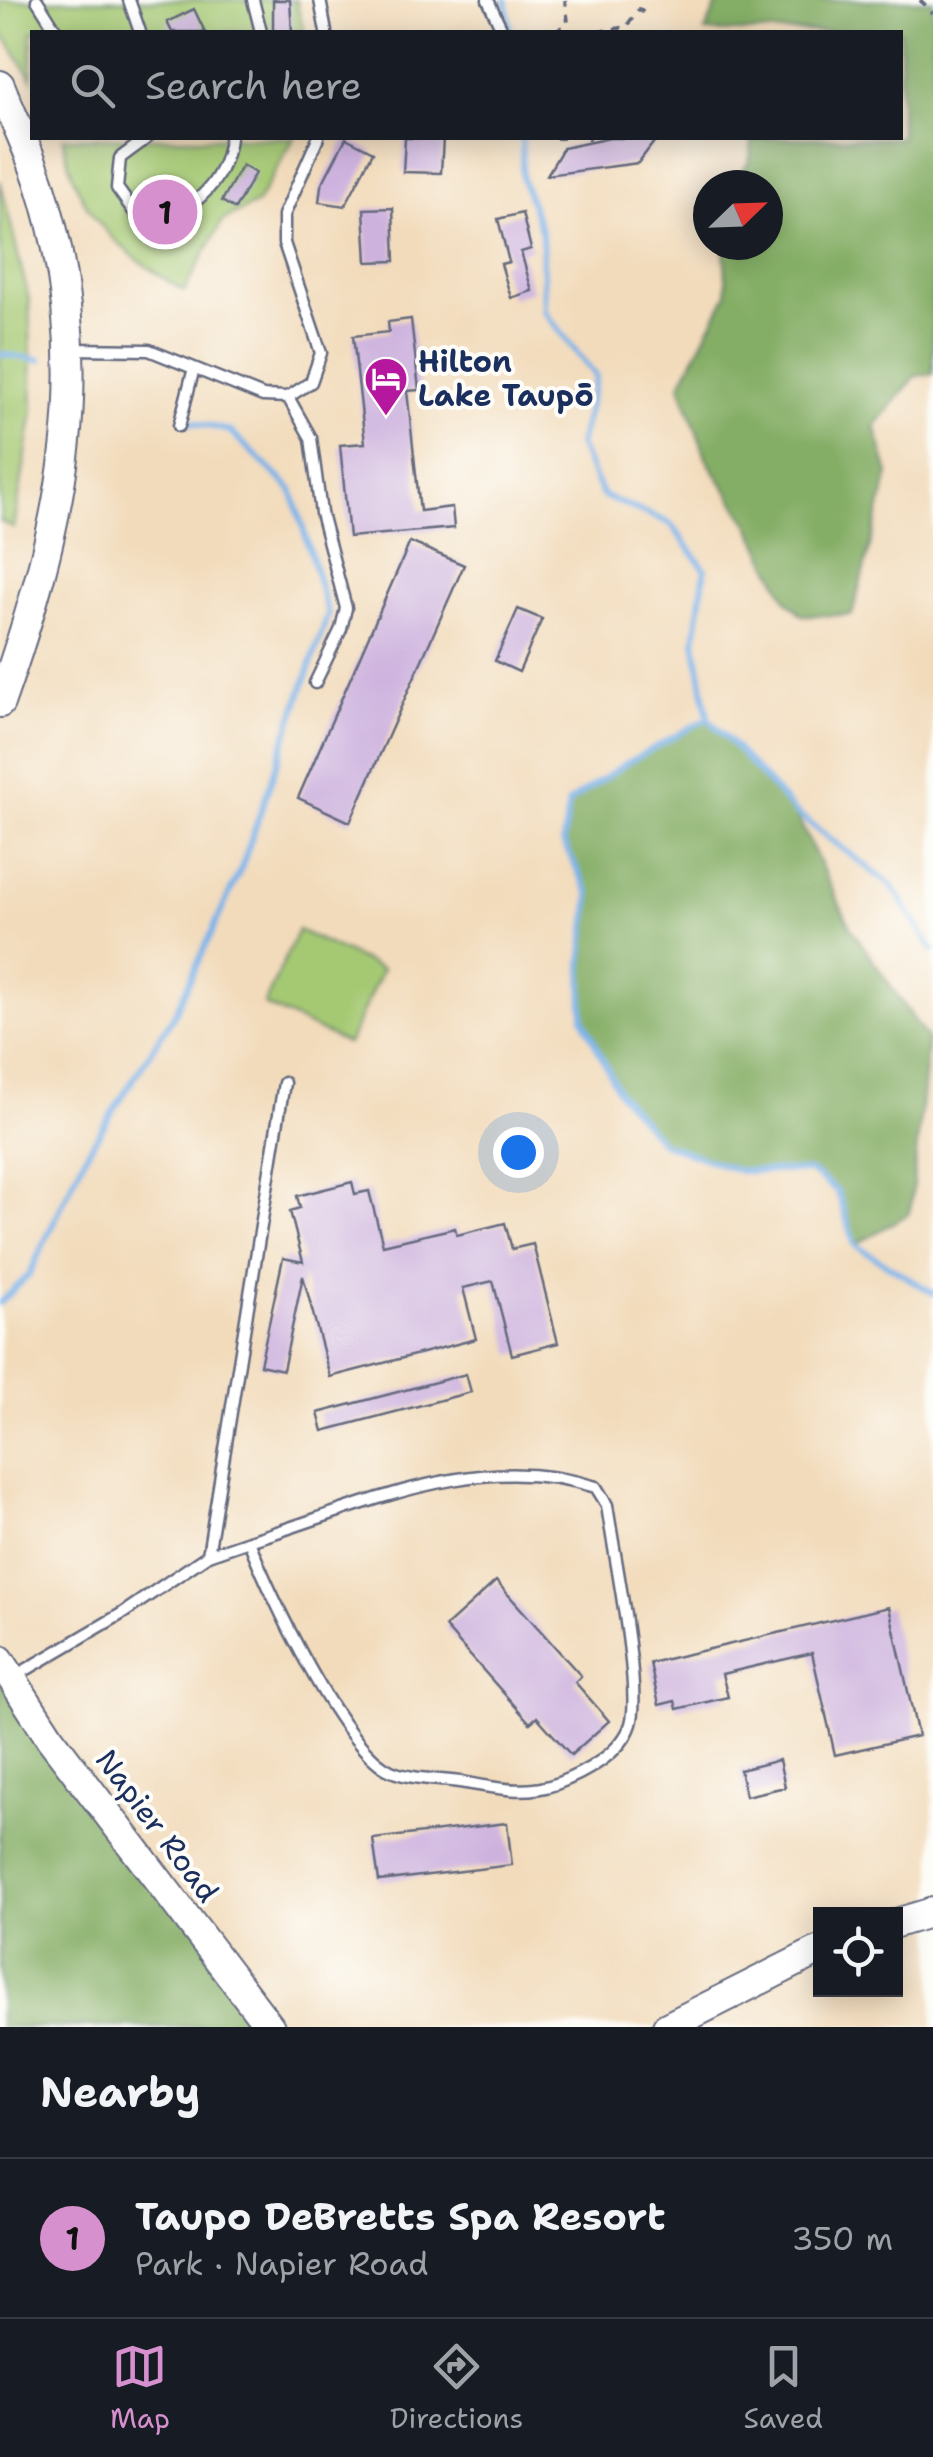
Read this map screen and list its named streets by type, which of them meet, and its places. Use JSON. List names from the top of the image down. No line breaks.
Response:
{"streets":{"main road":["Napier Road"]},"places":{"hotel":["Hilton Lake Taupō"]},"north":"top right","page":{"search":"Search here","pins":"1","heading":"Nearby","list":[{"mark":"1","name":"Taupo DeBretts Spa Resort","note":"Park · Napier Road","value":"350 m"}],"nav":["Map","Directions","Saved"]}}
